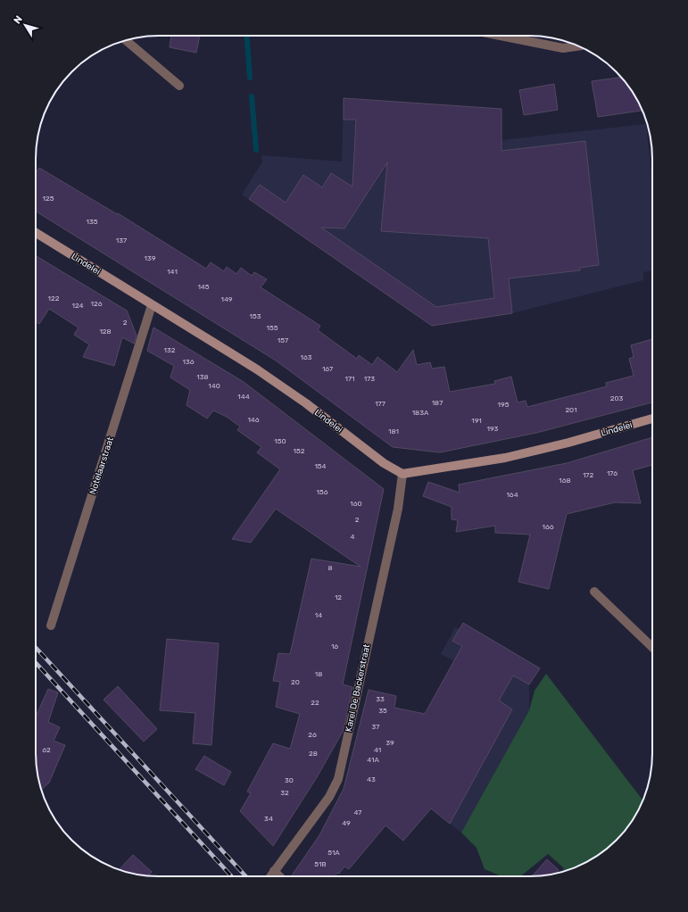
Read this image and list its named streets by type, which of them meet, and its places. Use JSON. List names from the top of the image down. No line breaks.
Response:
{"streets":{"street":["Lindelei","Notelaarstraat","Karel De Backerstraat"]},"crossings":[["Lindelei","Notelaarstraat"],["Lindelei","Karel De Backerstraat"]],"house_numbers":["125","135","137","139","141","145","122","149","126","124","153","2","155","128","157","132","163","136","167","138","171","173","140","144","203","187","177","195","201","183A","146","191","193","181","150","152","154","176","172","168","156","164","160","2","166","4","8","12","14","16","18","20","33","22","35","37","26","39","62","41","28","41A","43","30","32","47","34","49","51A","51B"],"north":"top left"}
